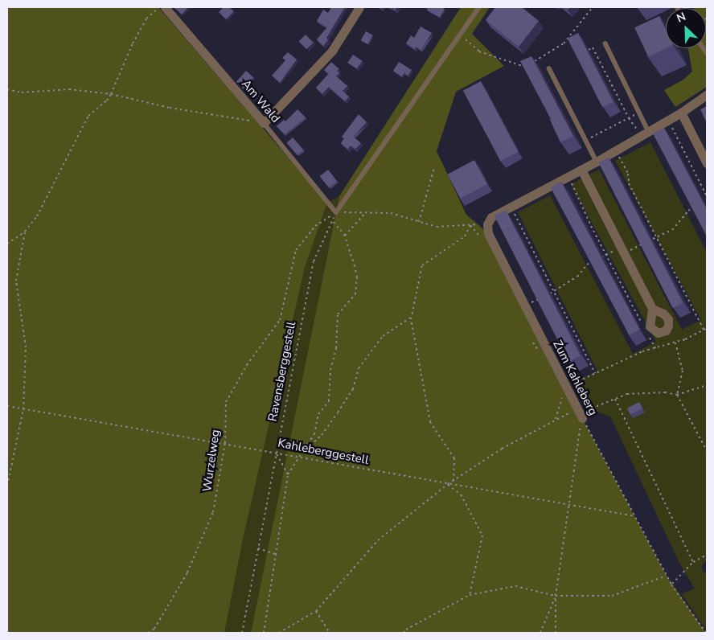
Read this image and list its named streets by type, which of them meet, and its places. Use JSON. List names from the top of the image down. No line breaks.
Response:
{"streets":{"street":["Am Wald","Zum Kahleberg"],"path":["Ravensberggestell","Kahleberggestell","Wurzelweg"]},"crossings":[["Am Wald","Ravensberggestell"],["Am Wald","Wurzelweg"],["Ravensberggestell","Kahleberggestell"],["Ravensberggestell","Wurzelweg"],["Zum Kahleberg","Kahleberggestell"],["Kahleberggestell","Wurzelweg"]],"north":"top left"}
